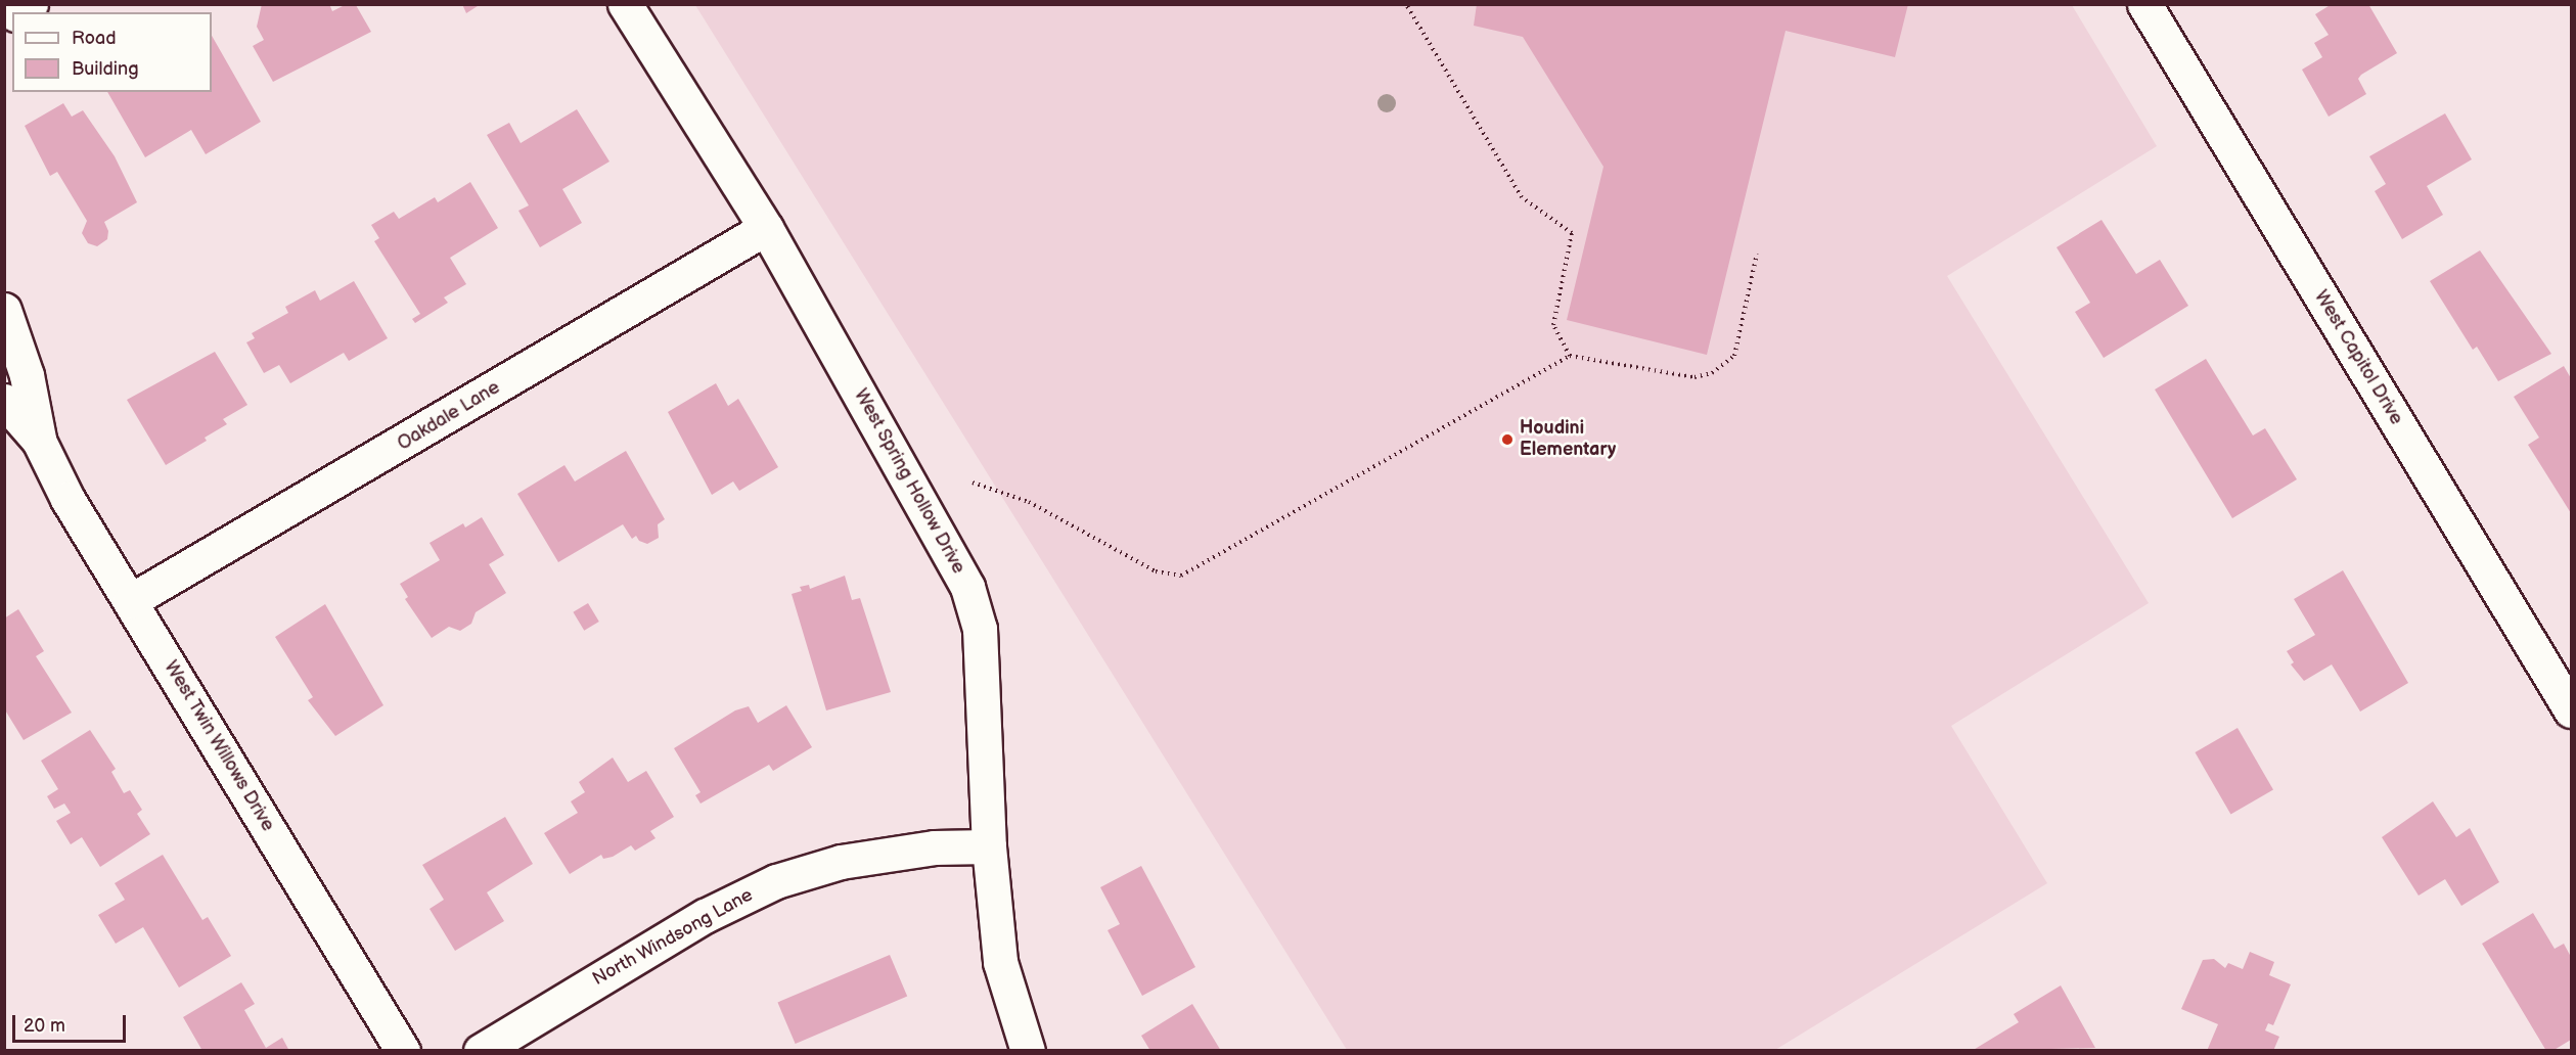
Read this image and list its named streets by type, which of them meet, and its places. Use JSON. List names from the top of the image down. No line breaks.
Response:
{"streets":{"street":["West Capitol Drive","Oakdale Lane","West Spring Hollow Drive","West Twin Willows Drive","North Windsong Lane"]},"crossings":[["Oakdale Lane","West Spring Hollow Drive"],["Oakdale Lane","West Twin Willows Drive"],["West Spring Hollow Drive","North Windsong Lane"]],"places":["Houdini Elementary"],"legend":["Road","Building"],"scale_bar":"20 m"}
